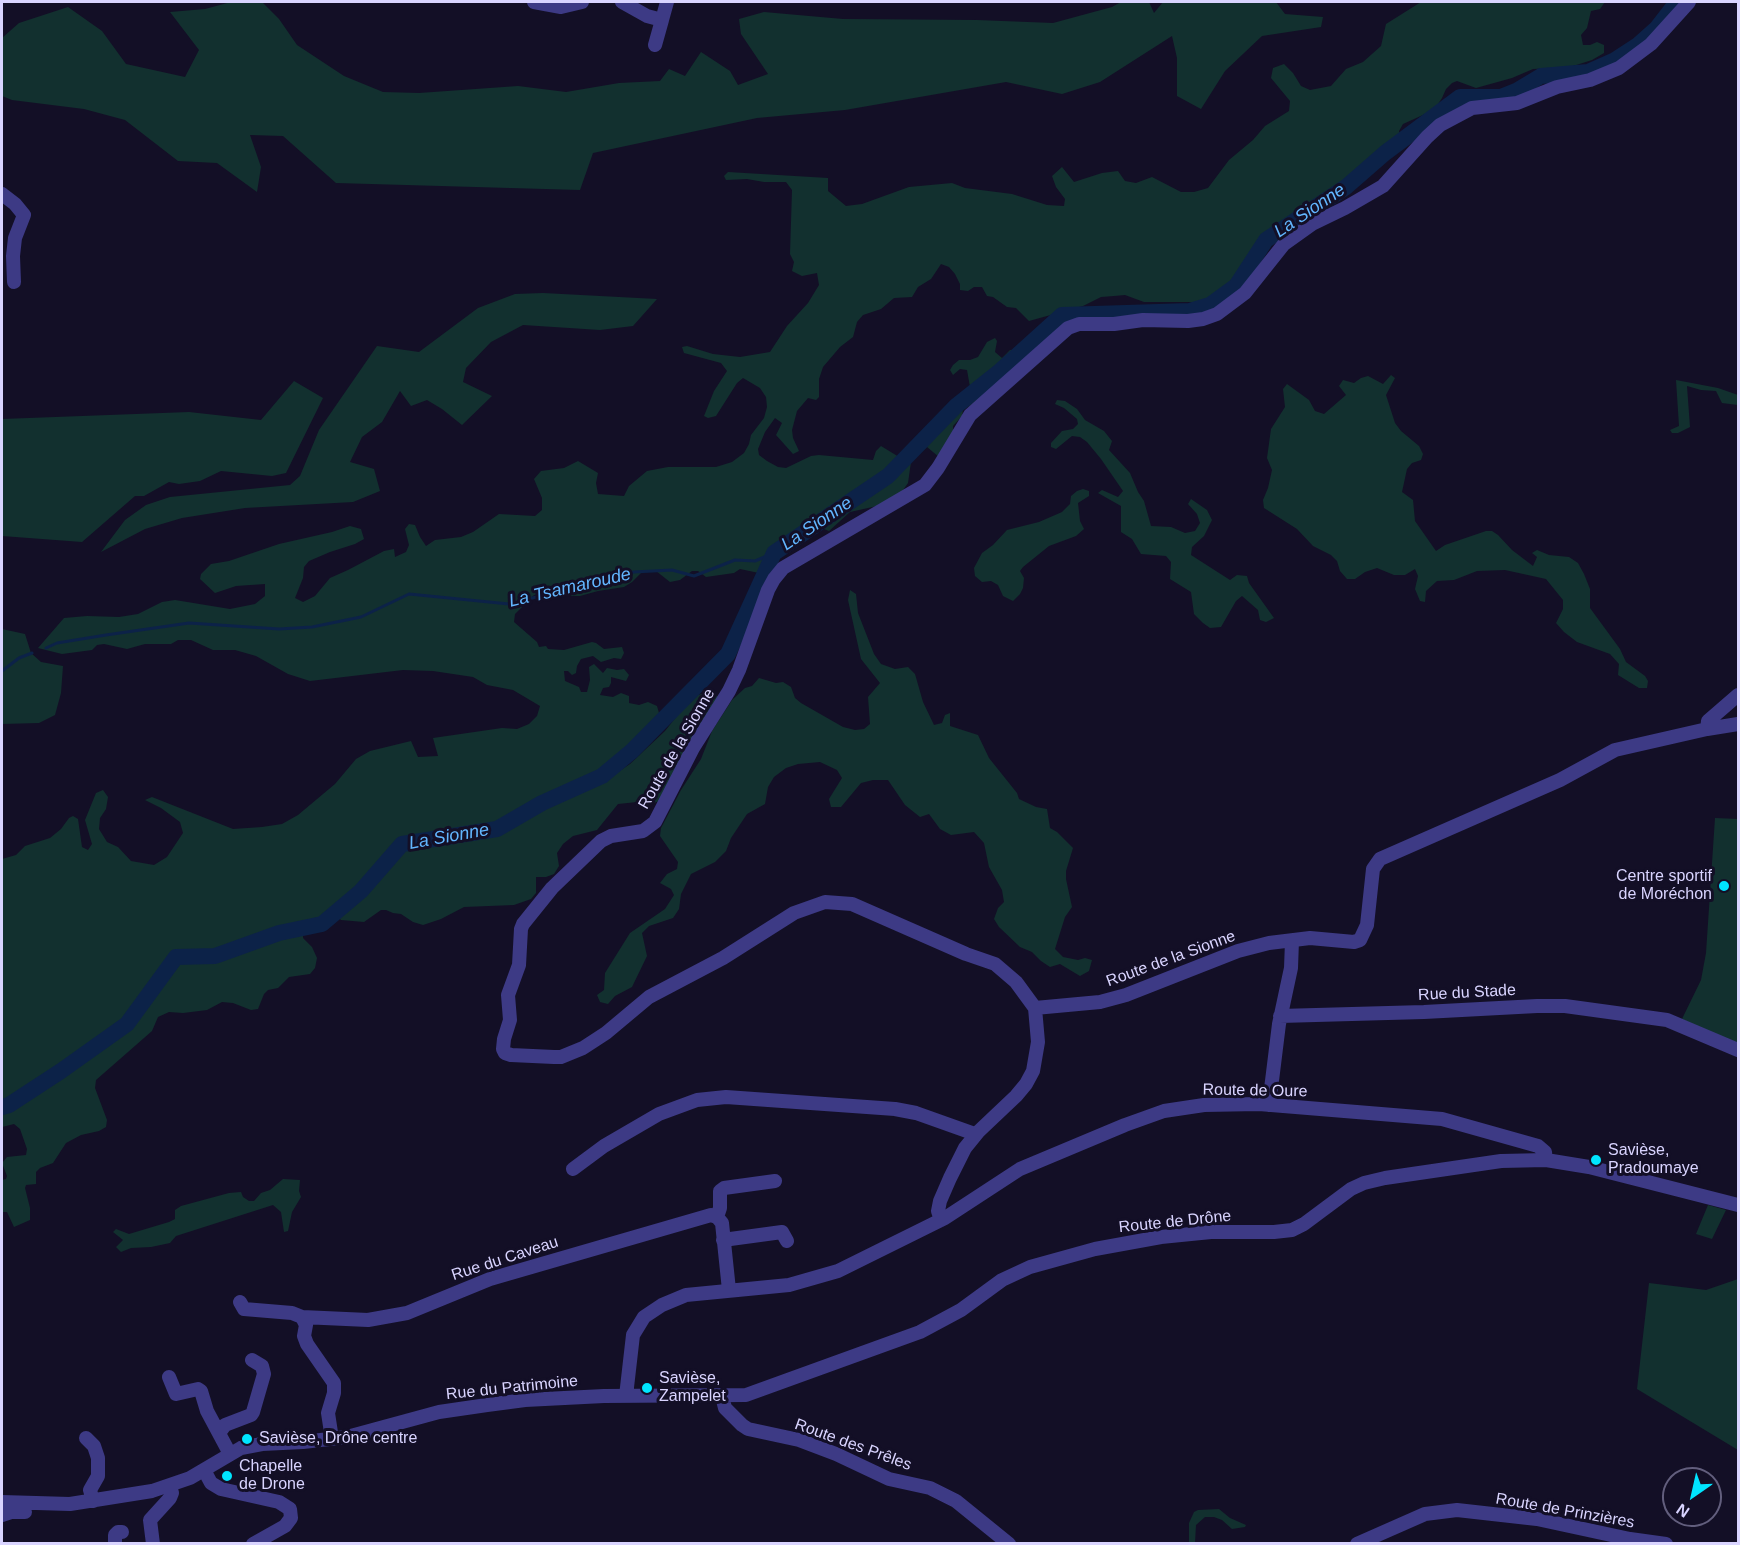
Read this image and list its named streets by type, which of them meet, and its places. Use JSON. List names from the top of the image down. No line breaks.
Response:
{"streets":{"street":["Route de la Sionne","Rue du Stade","Route de Oure","Route de Drône","Rue du Caveau","Rue du Patrimoine","Route des Prêles","Route de Prinzières"]},"crossings":[["Route de Oure","Route de Drône"],["Route de Oure","Rue du Patrimoine"],["Route de Drône","Rue du Patrimoine"],["Route de Drône","Route des Prêles"]],"water":["La Sionne","La Tsamaroude"],"places":["Centre sportif de Moréchon","Savièse, Pradoumaye","Savièse, Zampelet","Savièse, Drône centre","Chapelle de Drone"],"north":"bottom left"}
